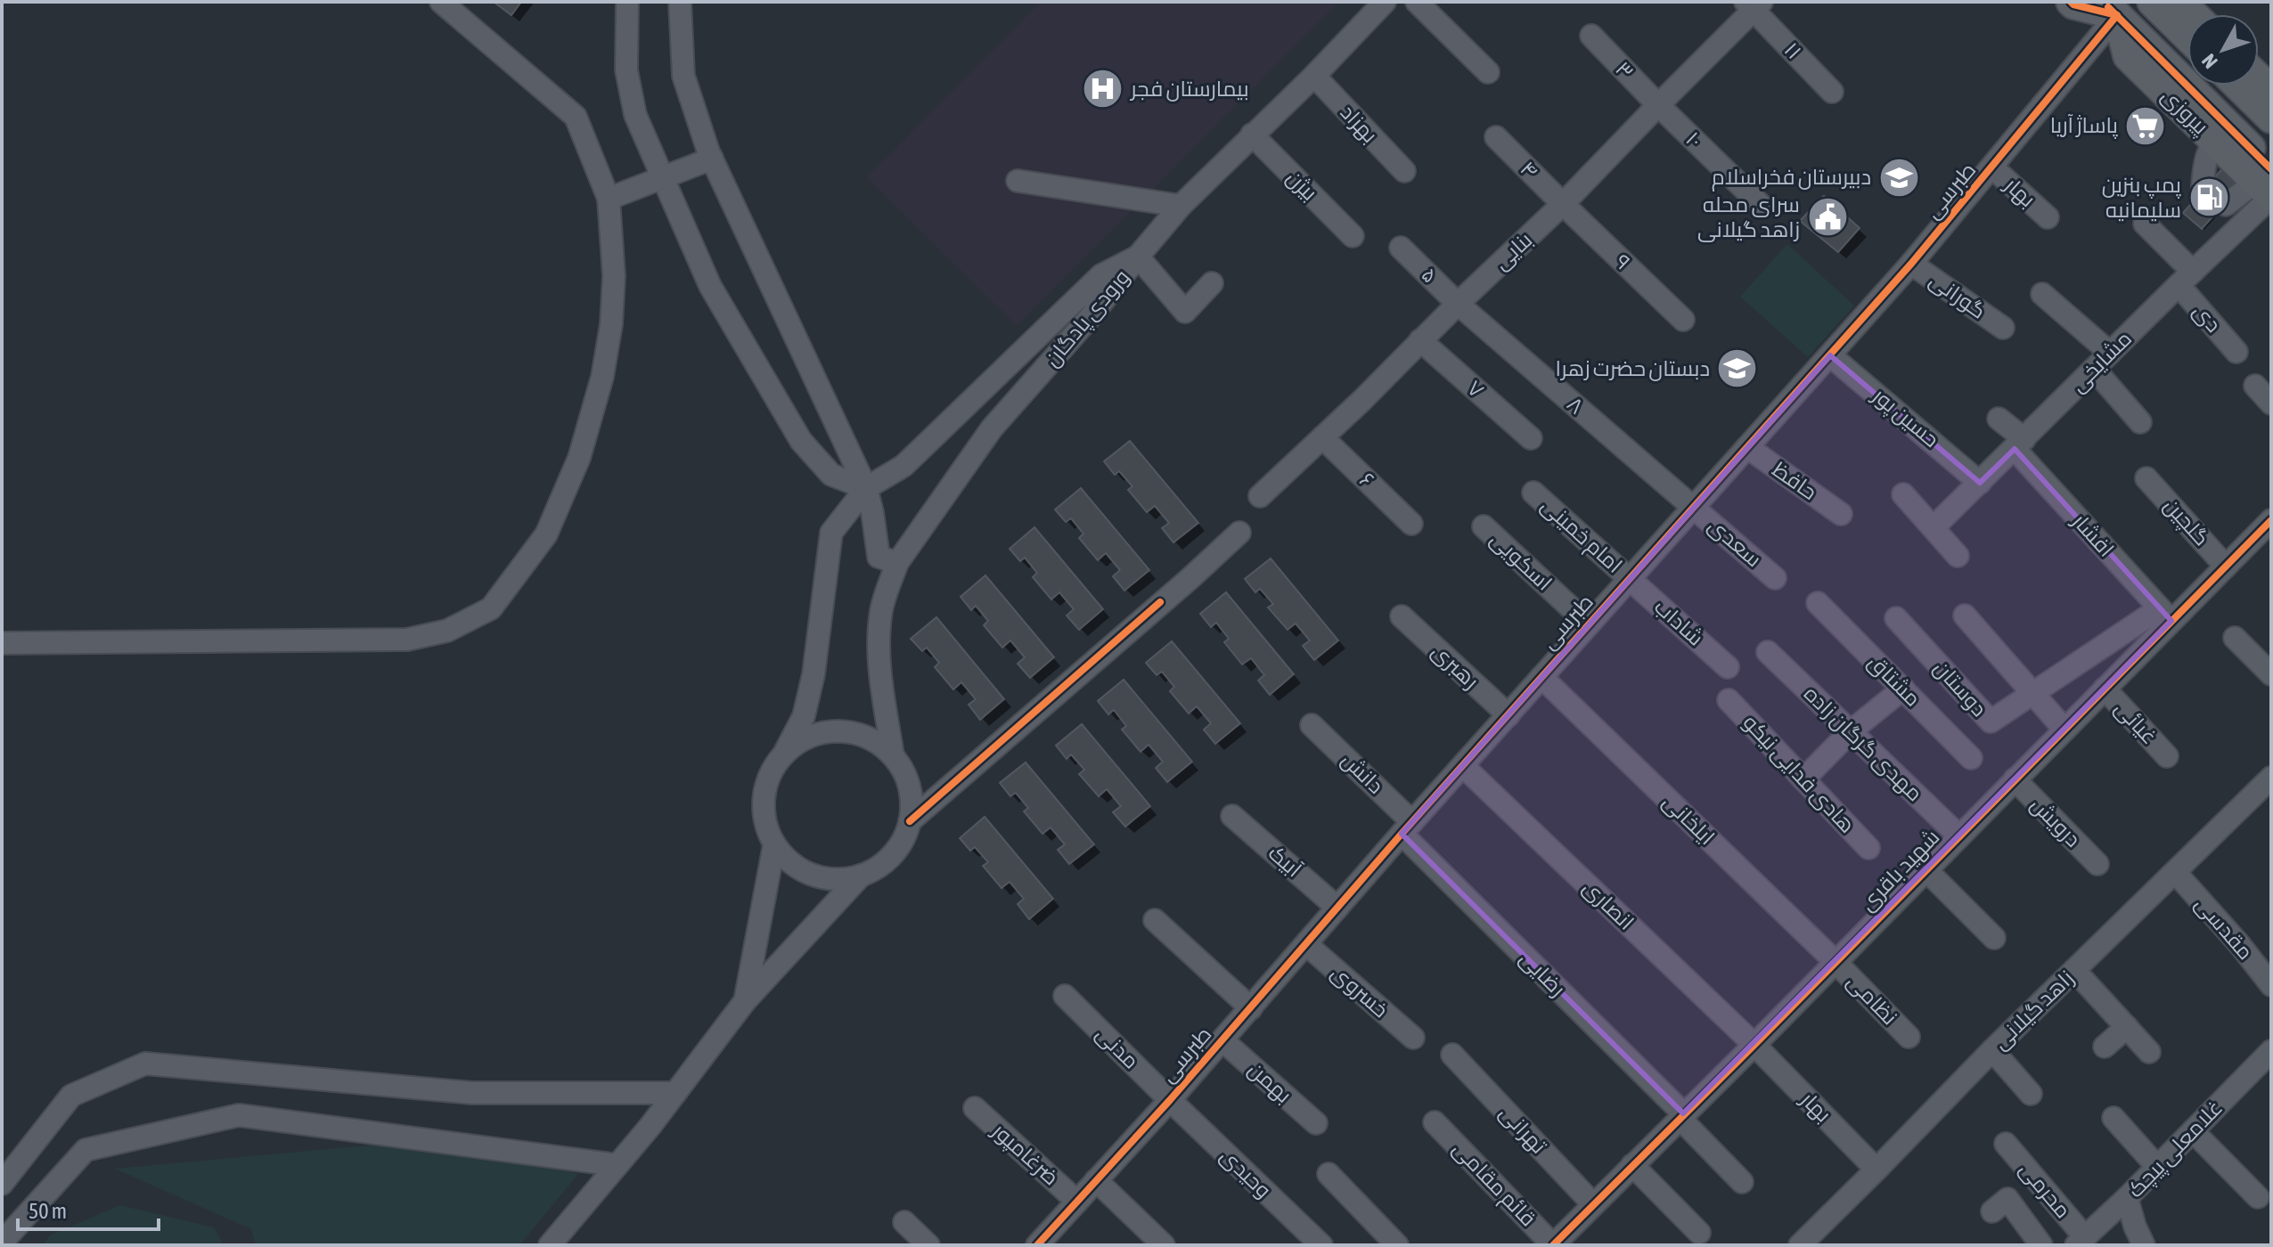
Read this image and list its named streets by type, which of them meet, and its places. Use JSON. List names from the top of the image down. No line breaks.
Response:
{"streets":{"main road":["پیروزی"],"street":["۱۱","۳","بهزاد","۱۰","۴","بیژن","طبرسی","بهار","بنایی","۹","۵","گورانی","ورودی پادگان","دی","مشایخی","۷","۸","حسین پور","۶","حافظ","گلچین","امام خمینی","افشار","سعدی","اسکویی","شاداب","رهبری","مشتاق","دوستان","غیائی","مهدی گرگان زاده","دانش","هادی فدایی نیکو","ایلخانی","درویش","آبیک","شهید باقری","انصاری","مقدسی","رضایی","خسروی","نظامی","زاهد گیلانی","مدنی","بهمن","تهرانی","غلامعلی پیچک","ضرغامپور","وحیدی","قائم مقامی","محرمی"]},"crossings":[["۱۱","بنایی"],["۳","۱۰"],["۳","بنایی"],["پیروزی","طبرسی"],["پیروزی","مشایخی"],["۱۰","بنایی"],["۴","بنایی"],["۴","۹"],["طبرسی","بهار"],["طبرسی","گورانی"],["طبرسی","۸"],["طبرسی","حسین پور"],["طبرسی","حافظ"],["طبرسی","امام خمینی"],["طبرسی","سعدی"],["طبرسی","اسکویی"],["طبرسی","شاداب"],["طبرسی","رهبری"],["طبرسی","دانش"],["طبرسی","ایلخانی"],["طبرسی","آبیک"],["طبرسی","انصاری"],["طبرسی","رضایی"],["طبرسی","خسروی"],["طبرسی","مدنی"],["طبرسی","بهمن"],["طبرسی","ضرغامپور"],["طبرسی","وحیدی"],["بهار","شهید باقری"],["بهار","انصاری"],["بهار","زاهد گیلانی"],["بنایی","۹"],["بنایی","۵"],["بنایی","۷"],["بنایی","۸"],["بنایی","۶"],["۵","۸"],["دی","مشایخی"],["مشایخی","حسین پور"],["مشایخی","افشار"],["۸","سعدی"],["گلچین","شهید باقری"],["امام خمینی","شاداب"],["افشار","دوستان"],["افشار","شهید باقری"],["دوستان","شهید باقری"],["غیائی","شهید باقری"],["مهدی گرگان زاده","شهید باقری"],["دانش","رضایی"],["ایلخانی","شهید باقری"],["ایلخانی","نظامی"],["درویش","شهید باقری"],["شهید باقری","انصاری"],["شهید باقری","رضایی"],["شهید باقری","نظامی"],["شهید باقری","تهرانی"],["شهید باقری","قائم مقامی"],["مقدسی","زاهد گیلانی"],["مدنی","وحیدی"],["غلامعلی پیچک","محرمی"]],"places":{"hospital":["بیمارستان فجر"],"supermarket":["پاساژ آریا"],"school or university":["دبیرستان فخراسلام","دبستان حضرت زهرا"],"fuel station":["پمپ بنزین سلیمانیه"],"public building":["سرای محله زاهد گیلانی"]},"scale_bar":"50 m","north":"bottom left"}
